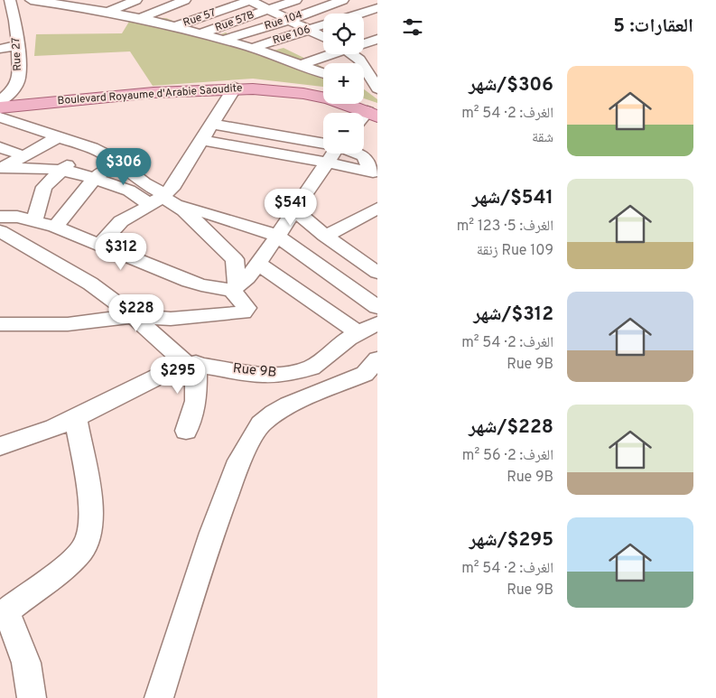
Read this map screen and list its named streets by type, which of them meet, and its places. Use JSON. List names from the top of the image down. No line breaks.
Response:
{"streets":{"main road":["Boulevard Royaume d'Arabie Saoudite"],"street":["Rue 57","Rue 104","Rue 57B","Rue 106","Rue 27","Rue 9B"]},"crossings":[["Rue 27","Boulevard Royaume d'Arabie Saoudite"]],"page":{"heading":"العقارات: 5","map_buttons":["+","−"],"list":[{"name":"$306/شهر","note":"الغرف: 2 · 54 m² · شقة"},{"name":"$541/شهر","note":"الغرف: 5 · 123 m² · Rue 109 زنقة"},{"name":"$312/شهر","note":"الغرف: 2 · 54 m² · Rue 9B"},{"name":"$228/شهر","note":"الغرف: 2 · 56 m² · Rue 9B"},{"name":"$295/شهر","note":"الغرف: 2 · 54 m² · Rue 9B"}],"price":["$306","$541","$312","$228","$295"]}}
